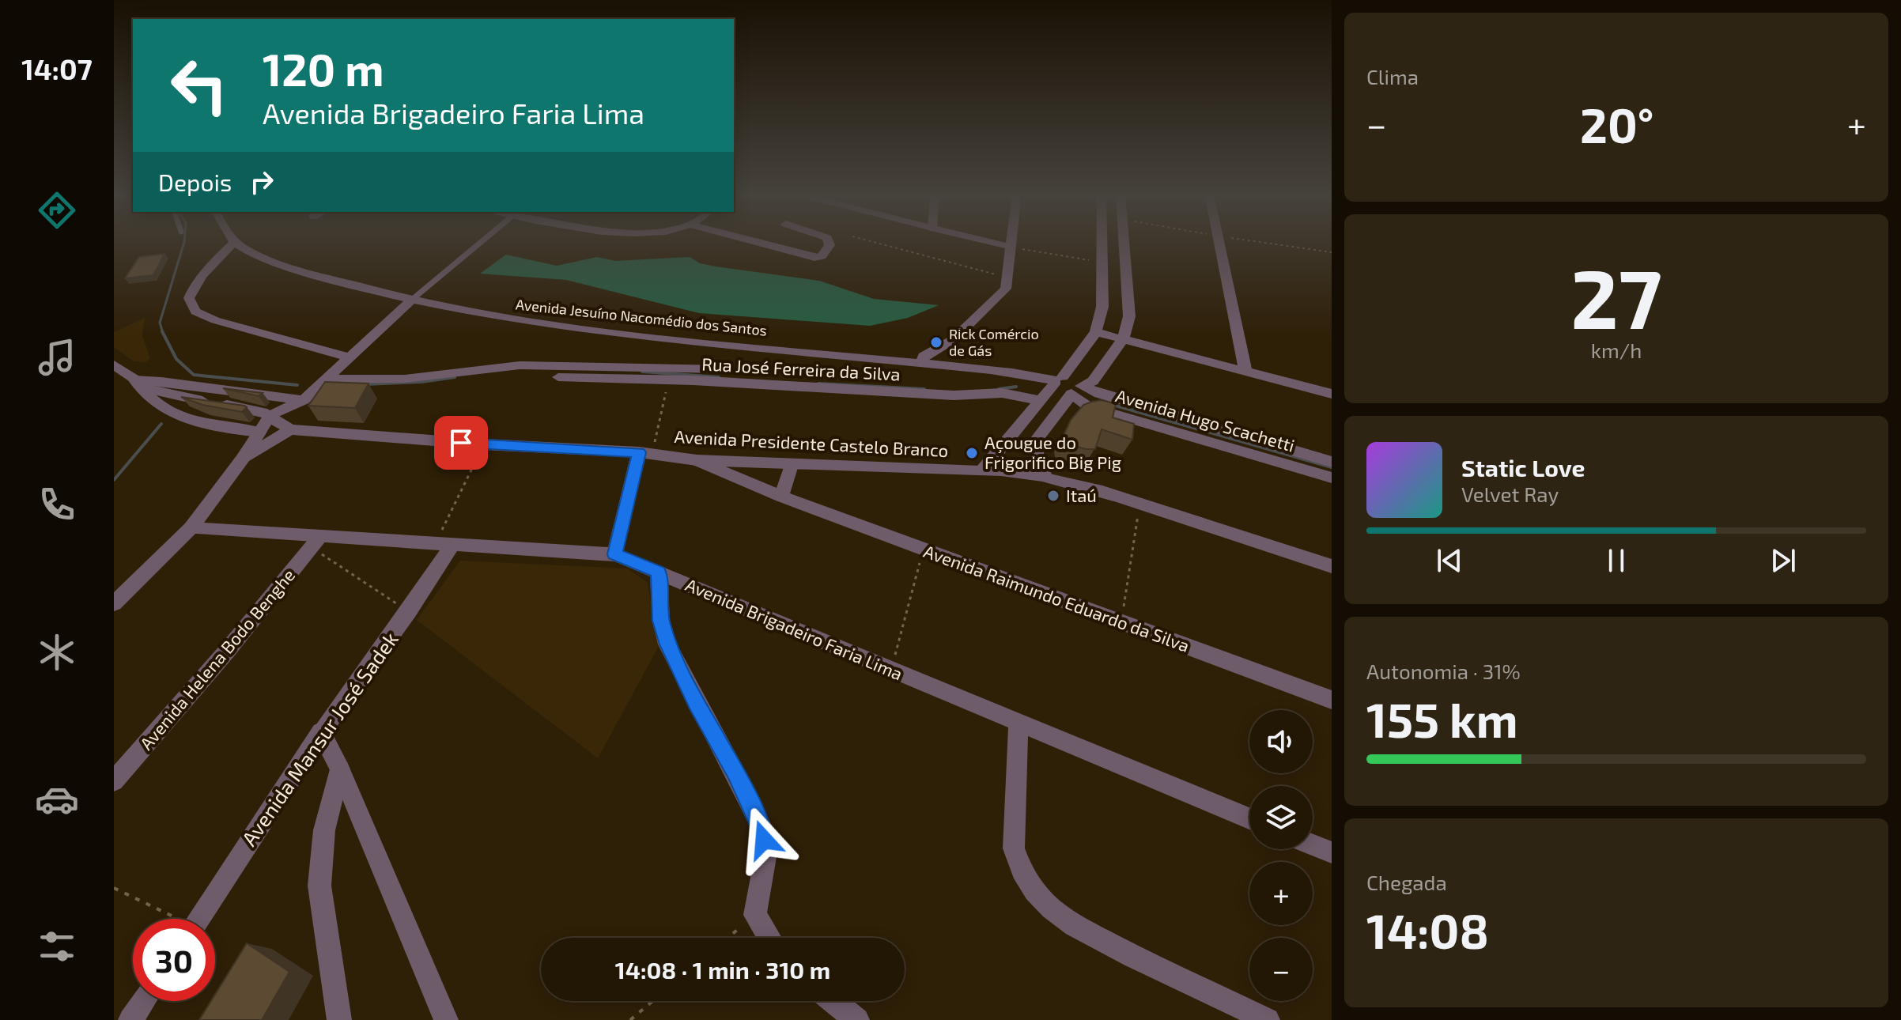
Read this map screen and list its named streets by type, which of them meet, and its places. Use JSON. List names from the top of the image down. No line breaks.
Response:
{"streets":{"street":["Avenida Jesuíno Nacomédio dos Santos","Rua José Ferreira da Silva","Avenida Hugo Scachetti","Avenida Presidente Castelo Branco","Avenida Raimundo Eduardo da Silva","Avenida Brigadeiro Faria Lima","Avenida Helena Bodo Benghe","Avenida Mansur José Sadek"]},"crossings":[["Avenida Jesuíno Nacomédio dos Santos","Avenida Hugo Scachetti"],["Avenida Presidente Castelo Branco","Avenida Raimundo Eduardo da Silva"],["Avenida Brigadeiro Faria Lima","Avenida Helena Bodo Benghe"],["Avenida Brigadeiro Faria Lima","Avenida Mansur José Sadek"]],"places":["Rick Comércio de Gás","Açougue do Frigorifico Big Pig","Itaú"],"page":{"tabs":"14:07","tile":["Clima",["27","km/h"],["Autonomia · 31%","155 km"],["Chegada","14:08"]],"turn":["120 m","Avenida Brigadeiro Faria Lima"],"heat":["−","20°","+"],"then":"Depois","song":["Static Love","Velvet Ray"],"map_buttons":["+","−"],"limit":"30","trip":"14:08 · 1 min · 310 m"}}
